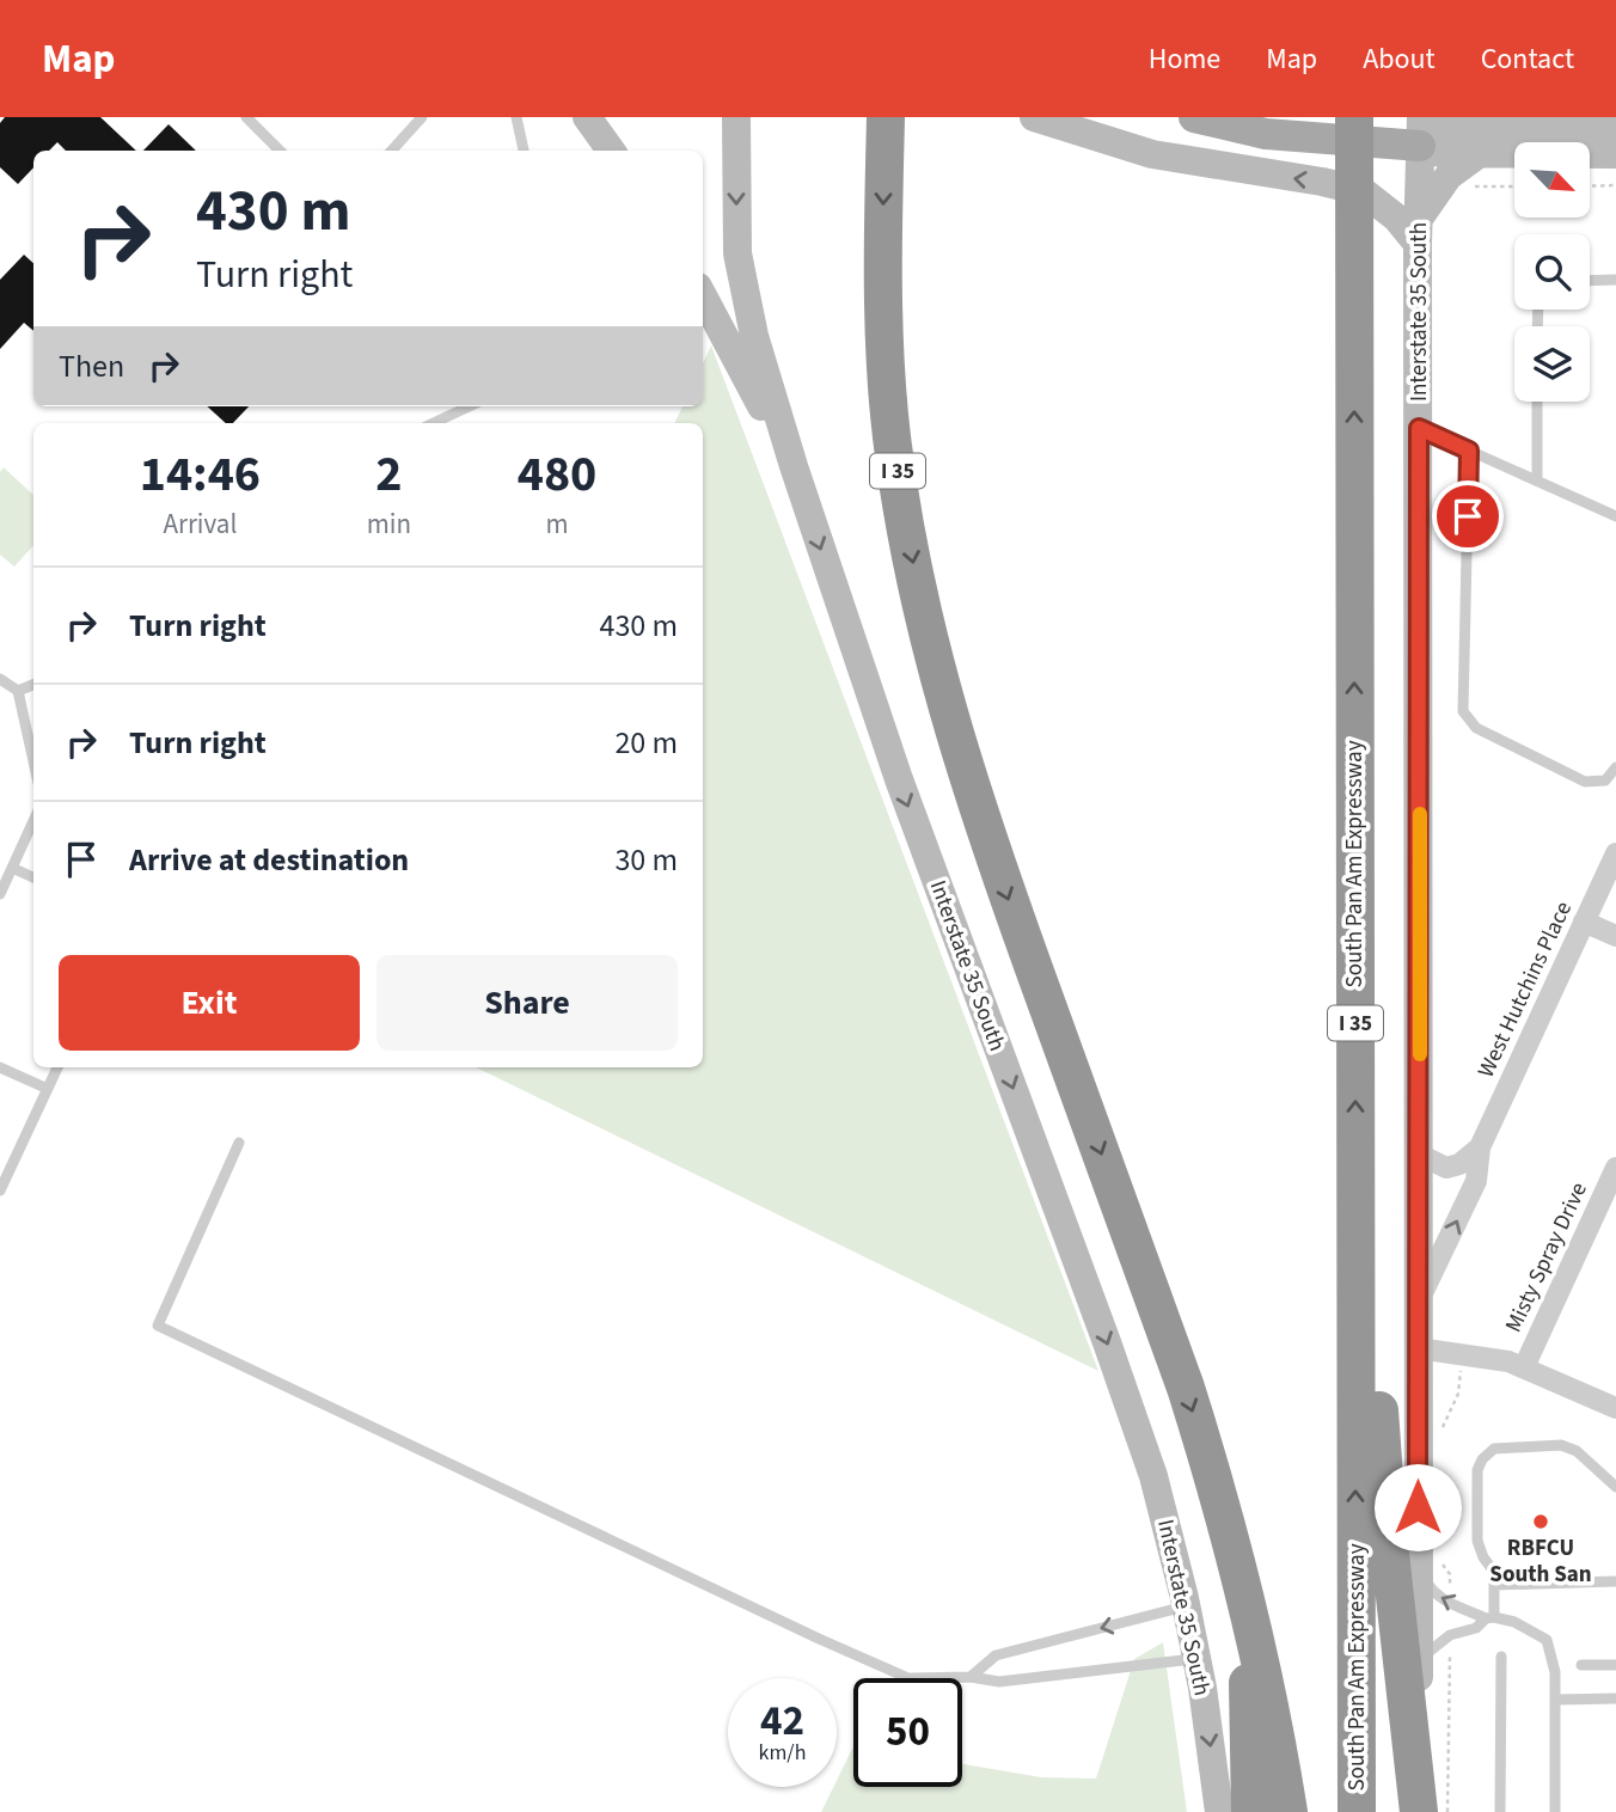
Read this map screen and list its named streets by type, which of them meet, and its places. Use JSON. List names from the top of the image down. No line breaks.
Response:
{"streets":{"highway":["I 35","South Pan Am Expressway"],"main road":["Interstate 35 South"],"street":["West Hutchins Place","Misty Spray Drive"]},"crossings":[["Interstate 35 South","West Hutchins Place"]],"one_way":["Interstate 35 South"],"places":["RBFCU South San"],"north":"bottom right","page":{"header":"Map","nav":["Home","Map","About","Contact"],"turn":["430 m","Turn right"],"then":"Then","eta":["14:46","Arrival","2","min","480","m"],"list":[{"name":"Turn right","value":"430 m"},{"name":"Turn right","value":"20 m"},{"name":"Arrive at destination","value":"30 m"}],"buttons":["Exit","Share"],"speed":"42 km/h","limit":"50"}}
